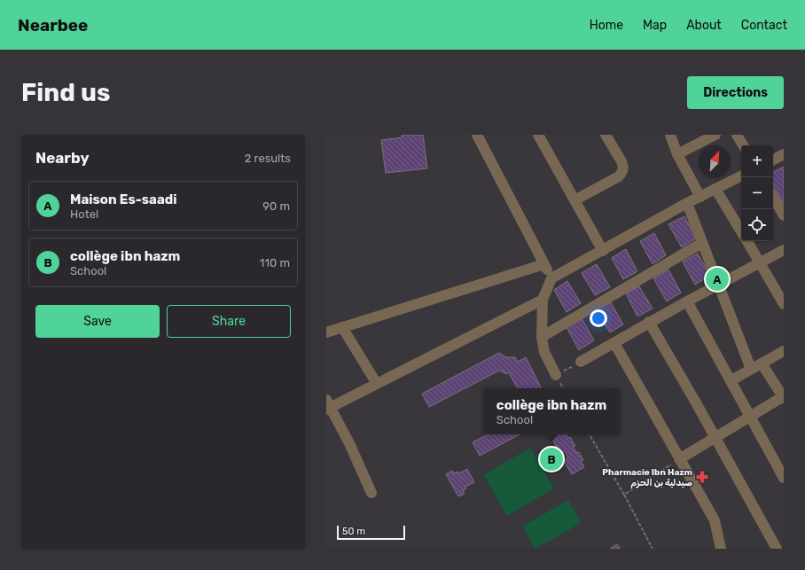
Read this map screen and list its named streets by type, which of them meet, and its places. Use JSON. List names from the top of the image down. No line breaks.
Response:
{"places":{"pharmacy":["Pharmacie Ibn Hazm صيدلية بن الحزم"]},"scale_bar":"50 m","north":"top right","page":{"header":"Nearbee","nav":["Home","Map","About","Contact"],"buttons":["Directions",["Save","Share"]],"title":"Find us","heading":["Nearby","2 results"],"map_buttons":["+","−"],"list":[{"mark":"A","name":"Maison Es-saadi","note":"Hotel","value":"90 m"},{"mark":"B","name":"collège ibn hazm","note":"School","value":"110 m"}],"pins":["A","B"],"popup":["collège ibn hazm","School"],"scale":"50 m"}}
